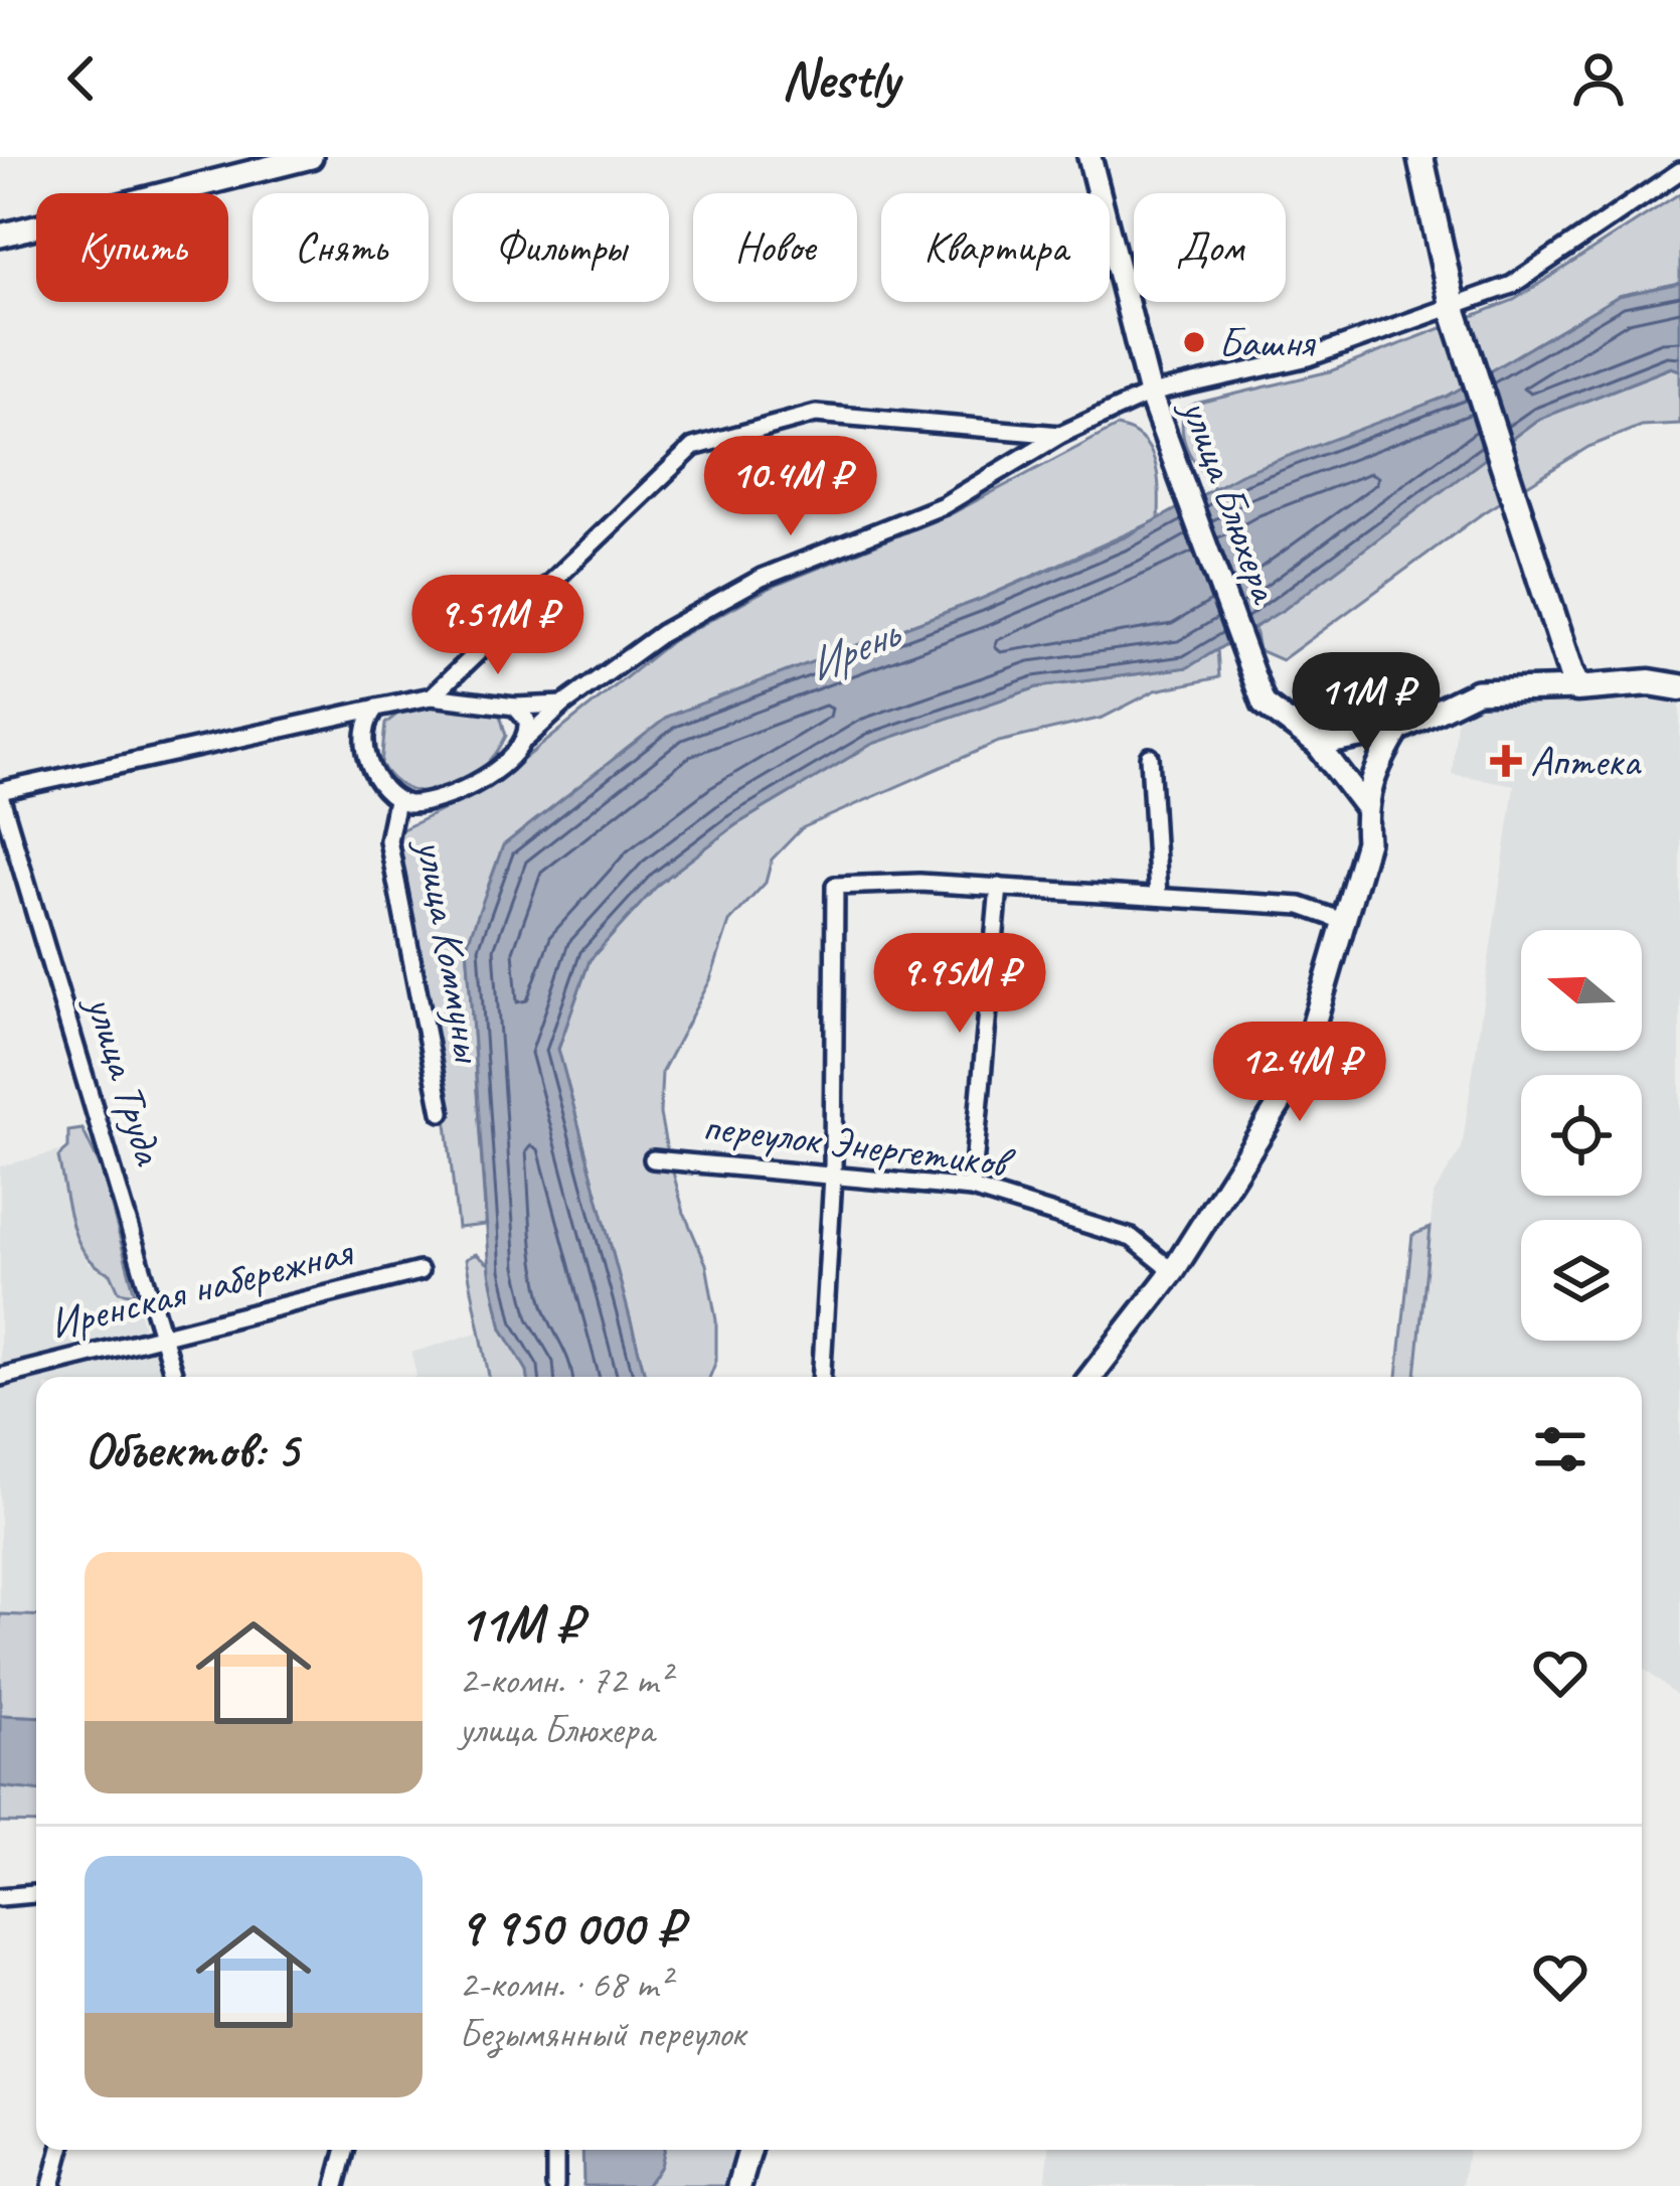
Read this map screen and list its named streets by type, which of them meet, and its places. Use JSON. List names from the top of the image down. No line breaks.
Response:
{"streets":{"street":["улица Блюхера","улица Коммуны","улица Труда","переулок Энергетиков","Иренская набережная"]},"crossings":[["улица Труда","Иренская набережная"]],"water":["Ирень"],"places":{"other":["Башня"],"health":["Аптека"]},"north":"left","page":{"header":"Nestly","chip":["Купить","Снять","Фильтры","Новое","Квартира","Дом"],"price":["10.4M ₽","9.51M ₽","11M ₽","9.95M ₽","12.4M ₽"],"heading":"Объектов: 5","list":[{"name":"11M ₽","note":"2-комн. · 72 m² · улица Блюхера"},{"name":"9 950 000 ₽","note":"2-комн. · 68 m² · Безымянный переулок"}]}}
